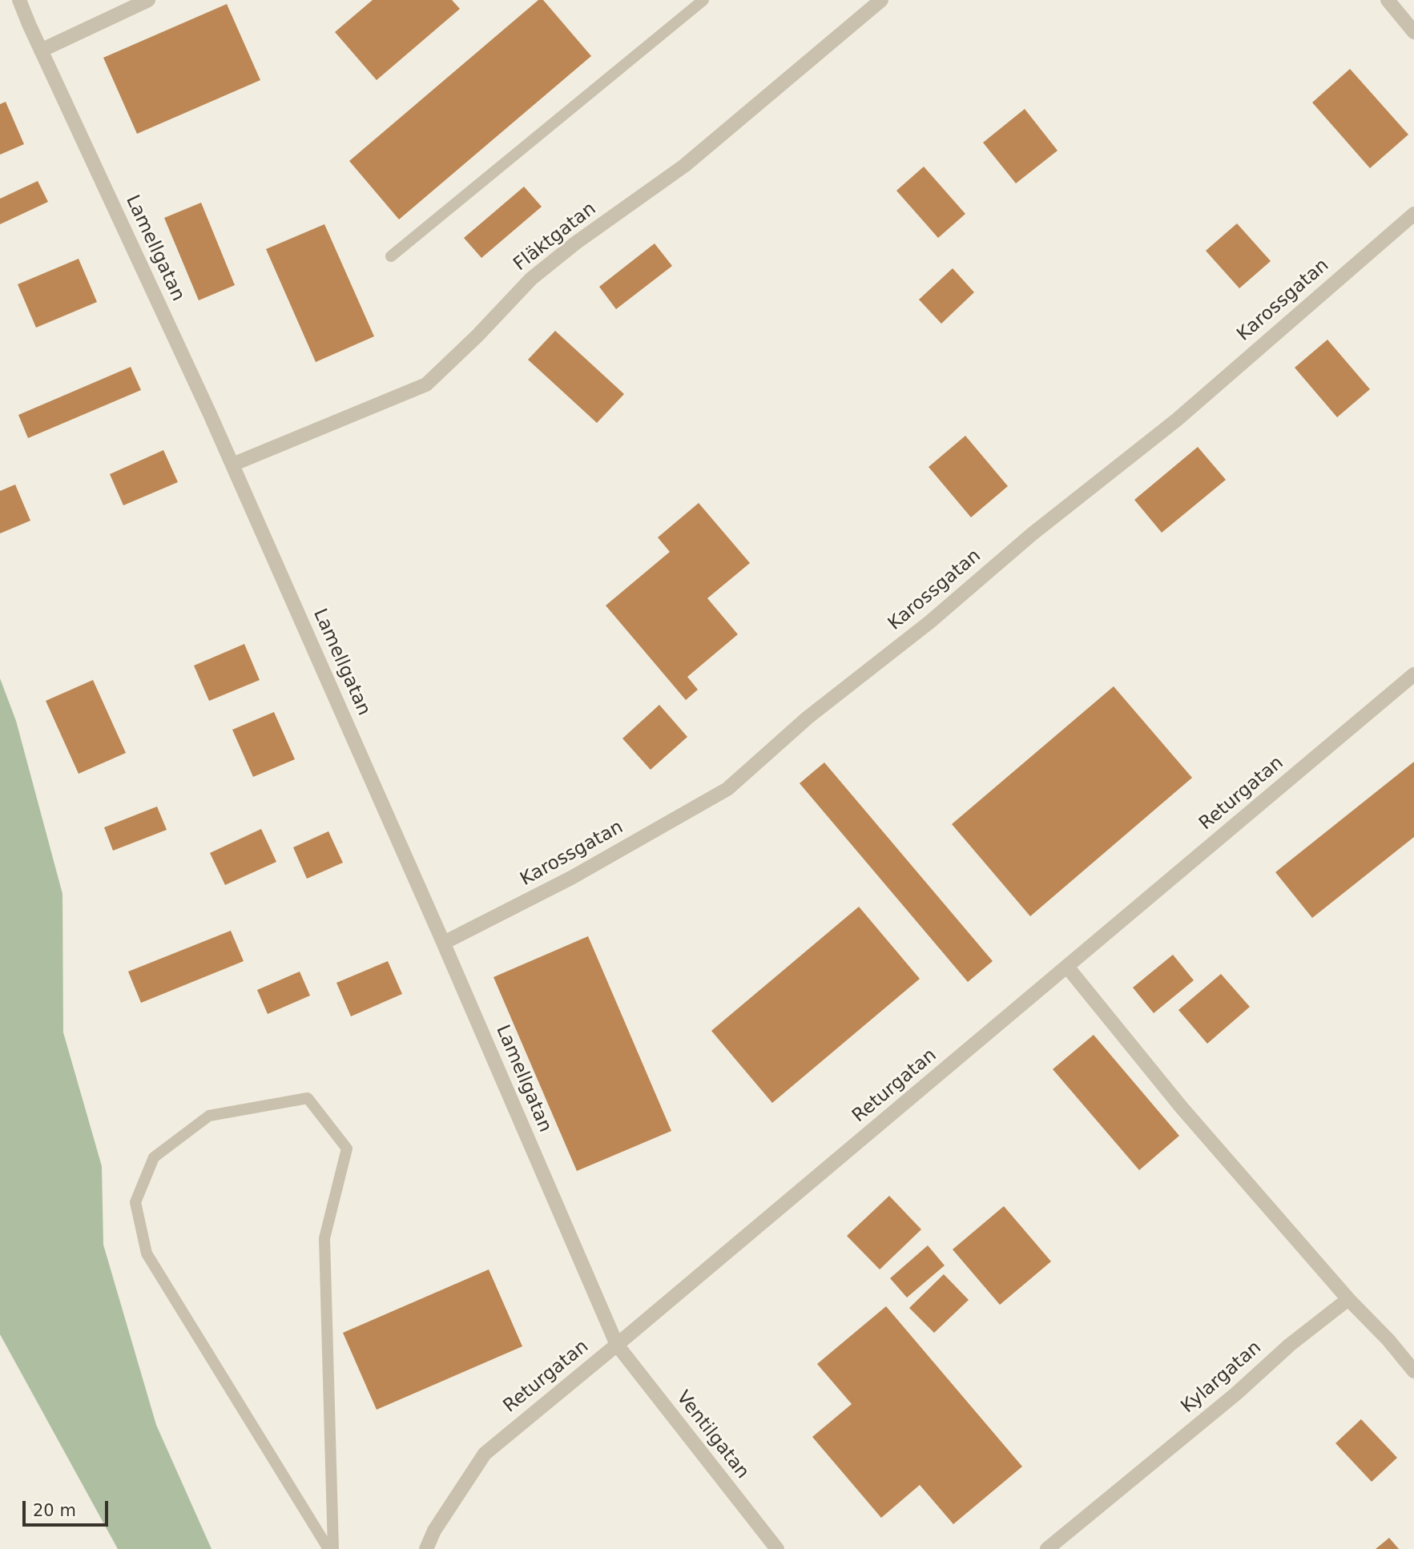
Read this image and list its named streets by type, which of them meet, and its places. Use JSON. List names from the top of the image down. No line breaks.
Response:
{"streets":{"street":["Fläktgatan","Lamellgatan","Karossgatan","Returgatan","Kylargatan","Ventilgatan"]},"crossings":[["Fläktgatan","Lamellgatan"],["Lamellgatan","Karossgatan"],["Lamellgatan","Returgatan"],["Lamellgatan","Ventilgatan"],["Returgatan","Ventilgatan"]],"scale_bar":"20 m"}
